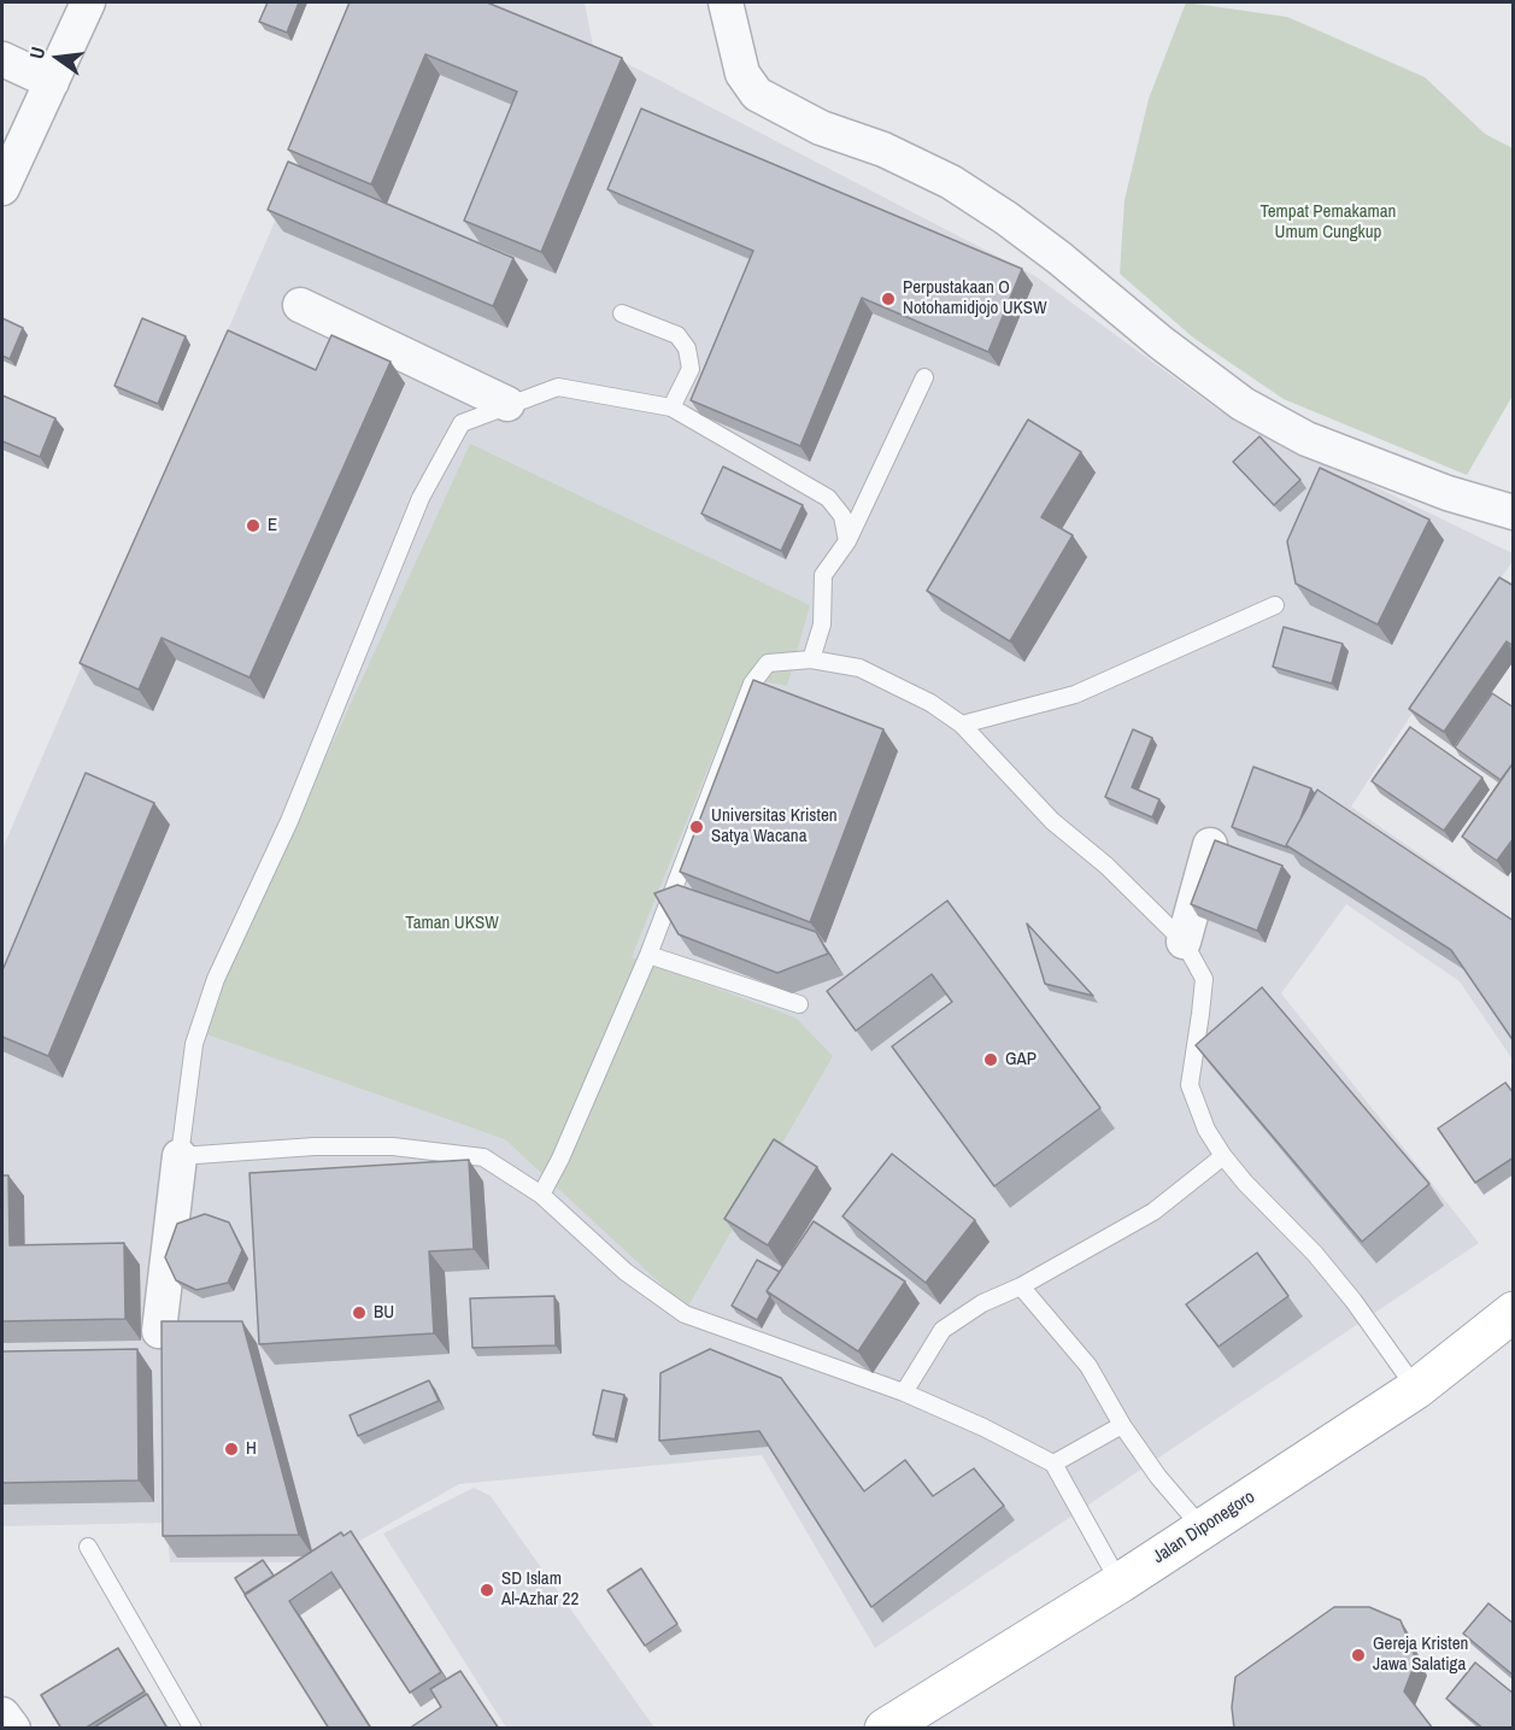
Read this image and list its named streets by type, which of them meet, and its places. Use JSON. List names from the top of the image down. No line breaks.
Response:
{"streets":{"main road":["Jalan Diponegoro"]},"parks":["Tempat Pemakaman Umum Cungkup","Taman UKSW"],"places":["Perpustakaan O Notohamidjojo UKSW","E","Universitas Kristen Satya Wacana","GAP","BU","H","SD Islam Al-Azhar 22","Gereja Kristen Jawa Salatiga"],"north":"left"}
